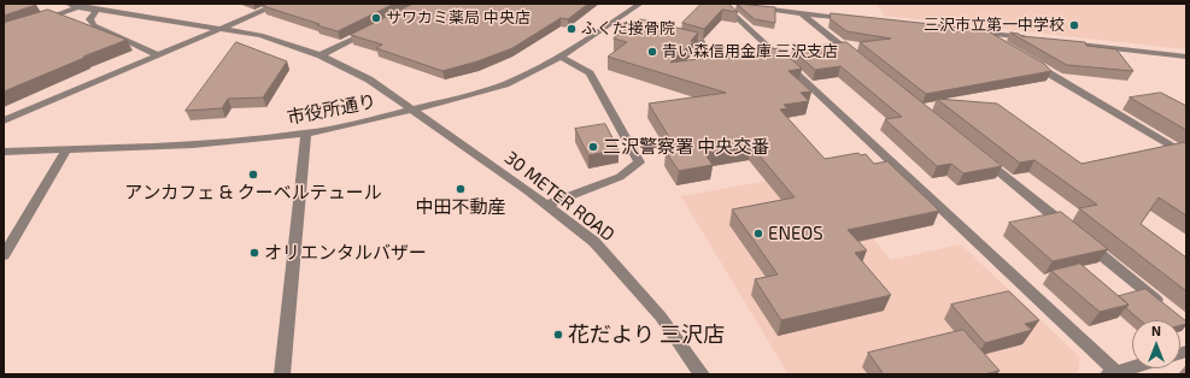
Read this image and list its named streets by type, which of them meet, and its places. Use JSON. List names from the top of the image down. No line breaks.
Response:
{"streets":{"street":["市役所通り","30 METER ROAD"]},"crossings":[["市役所通り","30 METER ROAD"]],"places":["サワカミ薬局 中央店","三沢市立第一中学校","ふくだ接骨院","青い森信用金庫 三沢支店","三沢警察署 中央交番","アンカフェ & クーベルテュール","中田不動産","ENEOS","オリエンタルバザー","花だより 三沢店"],"north":"top"}
